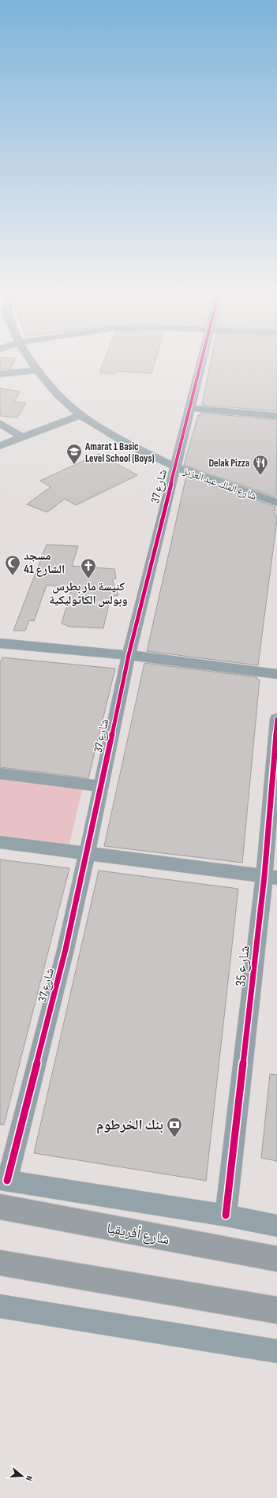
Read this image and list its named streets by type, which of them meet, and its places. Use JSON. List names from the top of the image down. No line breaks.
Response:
{"streets":{"highway":["شارع أفريقيا"],"street":["شارع الملك عبد العزيز","شارع 37","شارع 35"]},"crossings":[["شارع الملك عبد العزيز","شارع 37"]],"places":{"school or university":["Amarat 1 Basic Level School (Boys)"],"restaurant":["Delak Pizza"],"mosque":["مسجد الشارع 41"],"church":["كنيسة مار بطرس وبولس الكاثوليكية"],"bank":["بنك الخرطوم"]},"north":"right"}
